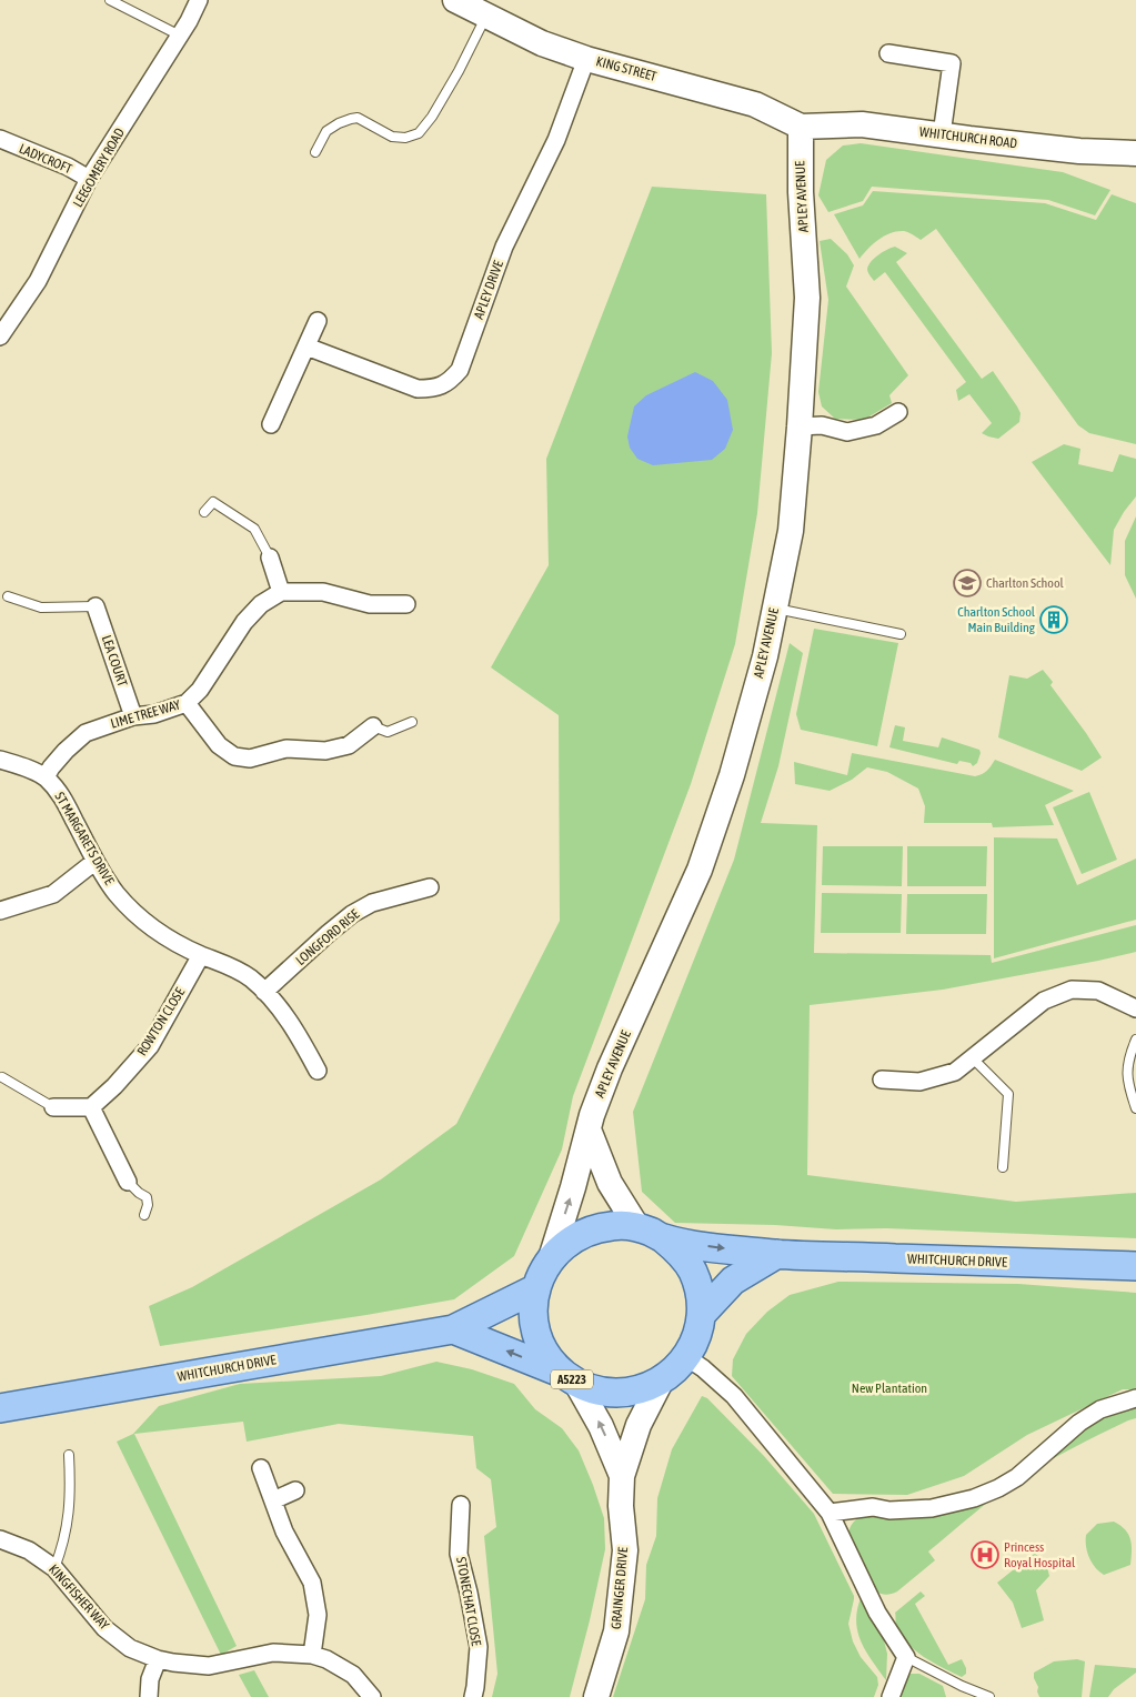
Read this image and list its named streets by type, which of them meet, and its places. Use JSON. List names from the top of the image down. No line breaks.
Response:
{"streets":{"main road":["WHITCHURCH DRIVE","A5223"],"street":["KING STREET","WHITCHURCH ROAD","LADYCROFT","LEEGOMERY ROAD","APLEY AVENUE","APLEY DRIVE","LEA COURT","LIME TREE WAY","ST MARGARETS DRIVE","LONGFORD RISE","ROWTON CLOSE","GRAINGER DRIVE","KINGFISHER WAY","STONECHAT CLOSE"]},"crossings":[["KING STREET","WHITCHURCH ROAD"],["KING STREET","APLEY AVENUE"],["KING STREET","APLEY DRIVE"],["WHITCHURCH ROAD","APLEY AVENUE"],["LADYCROFT","LEEGOMERY ROAD"],["APLEY AVENUE","WHITCHURCH DRIVE"],["APLEY AVENUE","GRAINGER DRIVE"],["LEA COURT","LIME TREE WAY"],["LIME TREE WAY","ST MARGARETS DRIVE"],["ST MARGARETS DRIVE","LONGFORD RISE"],["ST MARGARETS DRIVE","ROWTON CLOSE"],["WHITCHURCH DRIVE","GRAINGER DRIVE"]],"parks":["New Plantation"],"places":{"school or university":["Charlton School"],"building":["Charlton School Main Building"],"hospital":["Princess Royal Hospital"]}}
